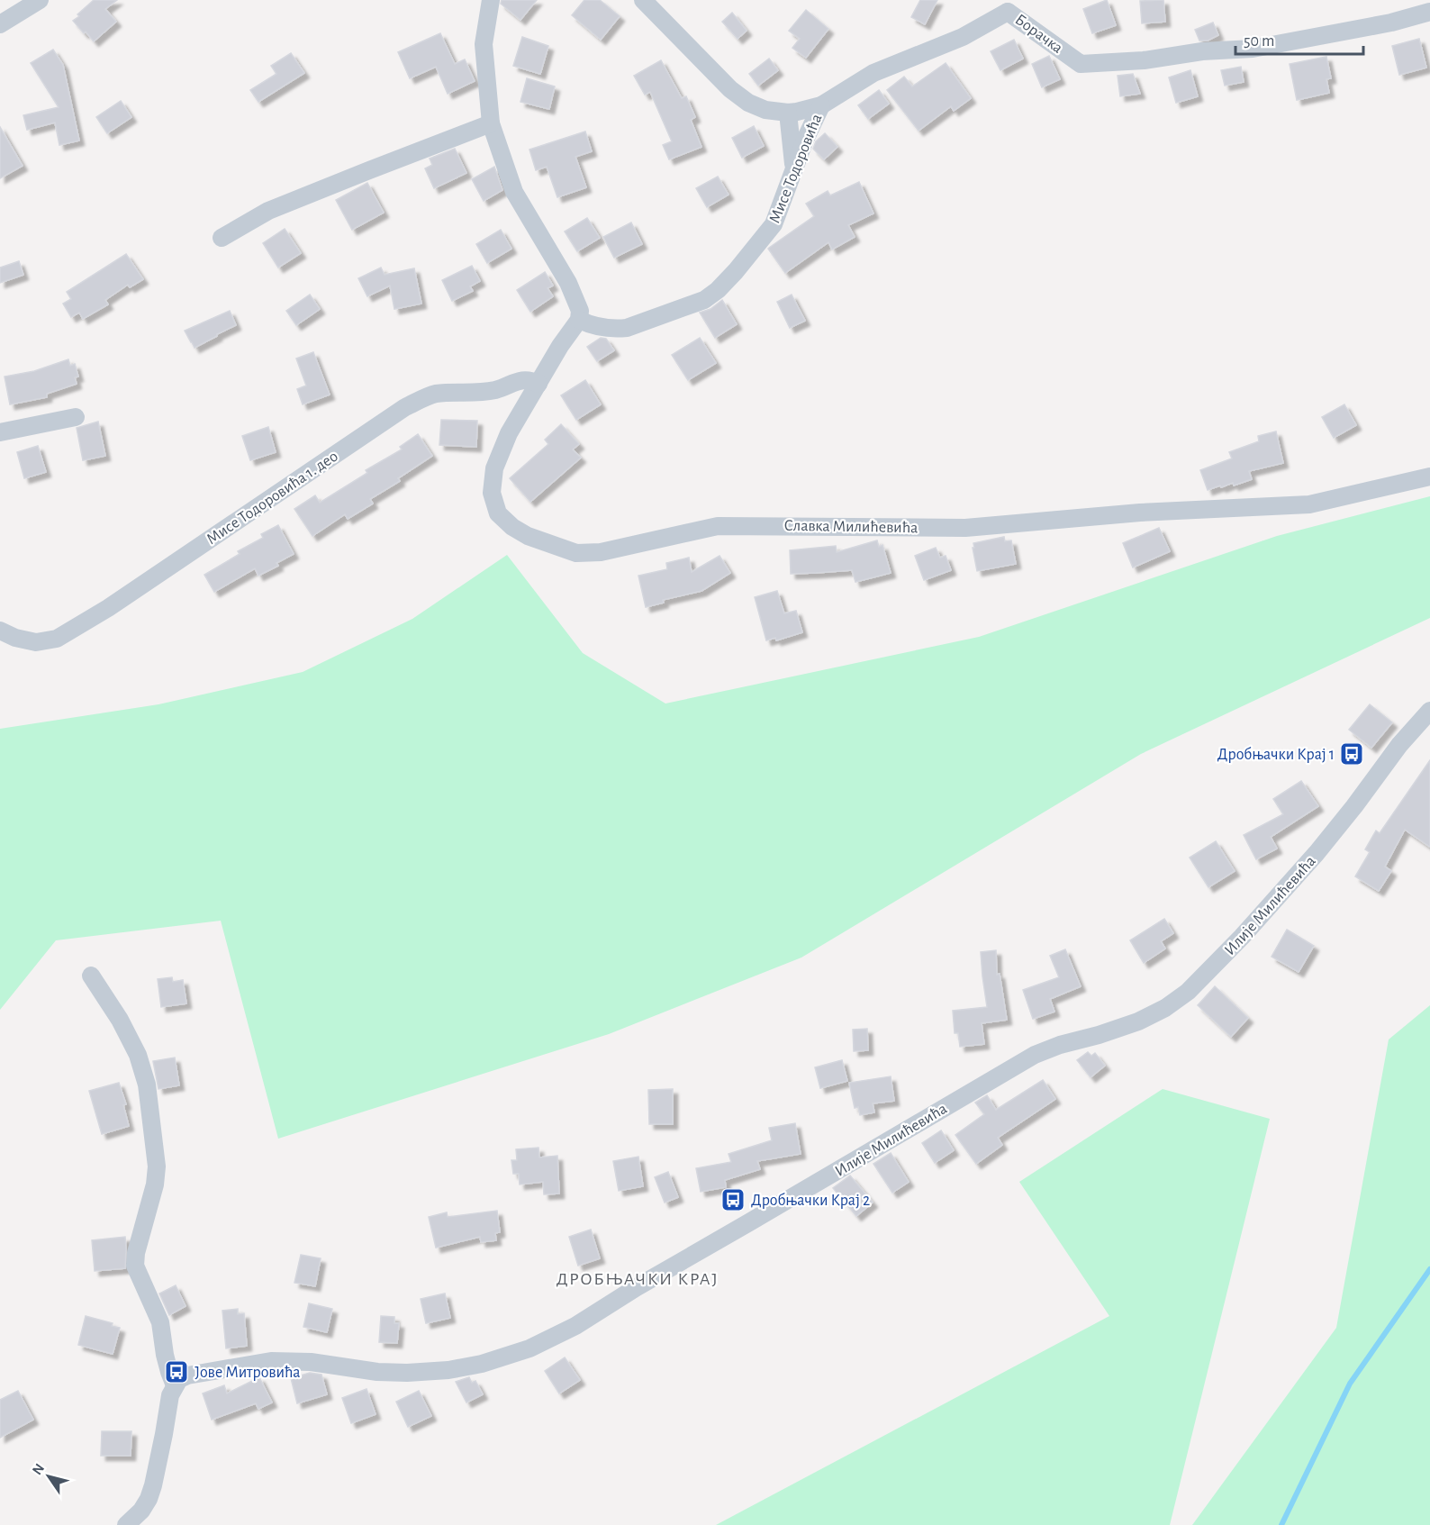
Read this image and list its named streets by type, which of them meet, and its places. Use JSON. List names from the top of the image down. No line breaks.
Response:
{"streets":{"street":["Борачка","Мисе Тодоровића","Мисе Тодоровића 1. део","Славка Милићевића","Илије Милићевића"]},"crossings":[["Борачка","Мисе Тодоровића"],["Мисе Тодоровића","Славка Милићевића"],["Мисе Тодоровића 1. део","Славка Милићевића"]],"districts":["ДРОБЊАЧКИ КРАЈ"],"places":{"bus stop":["Дробњачки Крај 1","Дробњачки Крај 2","Јове Митровића"]},"scale_bar":"50 m","north":"top left"}
